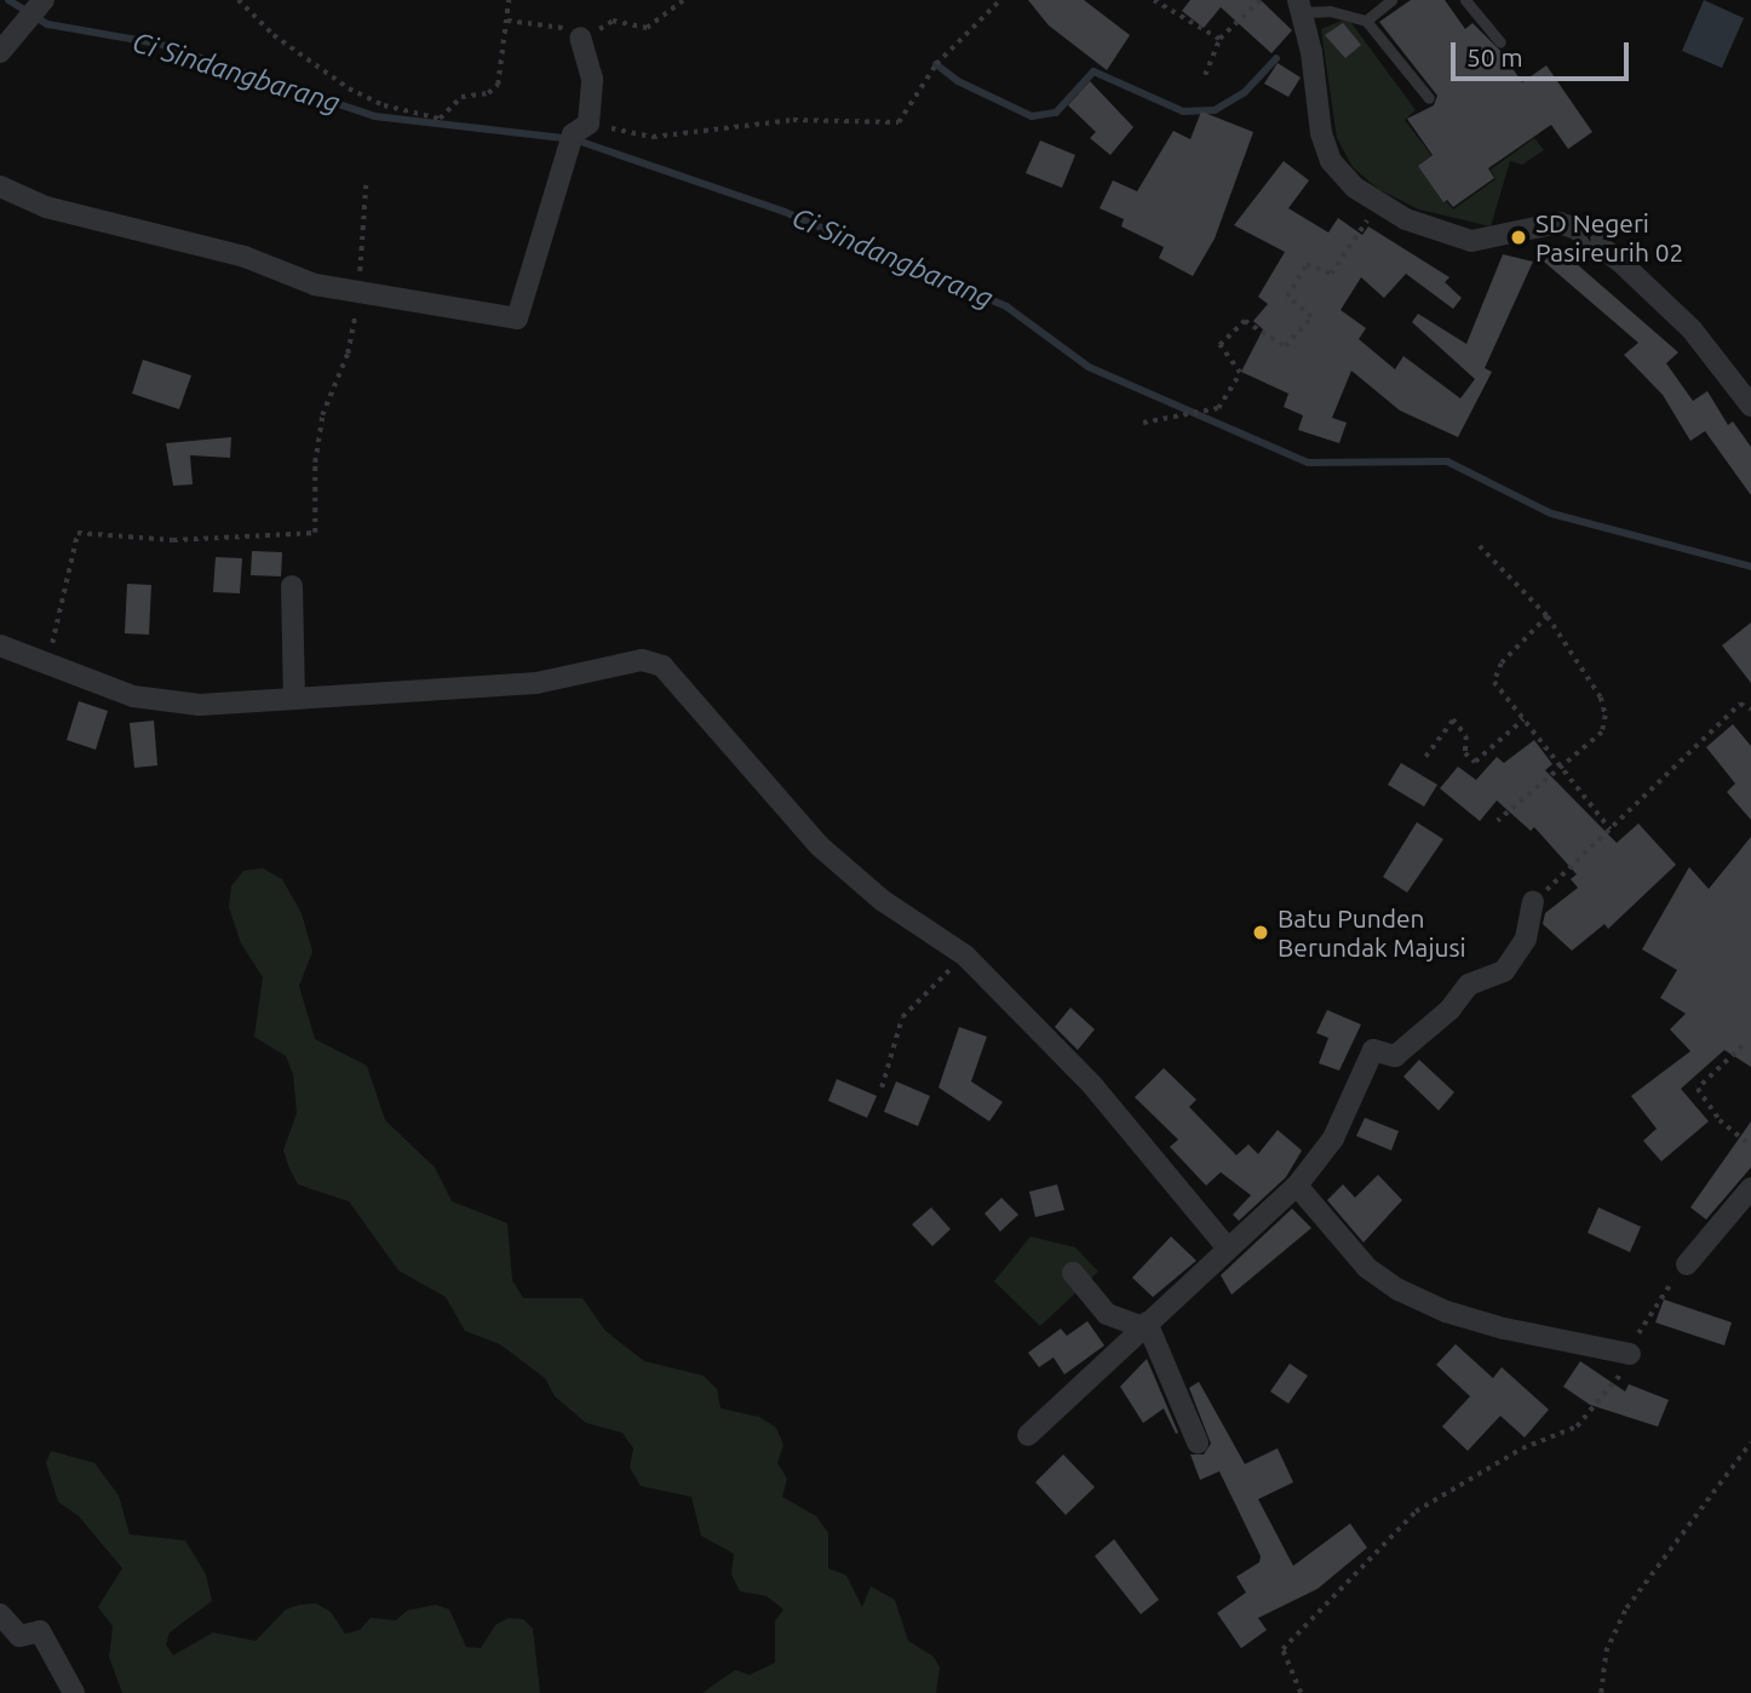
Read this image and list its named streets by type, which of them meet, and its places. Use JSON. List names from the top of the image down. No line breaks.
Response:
{"water":["Ci Sindangbarang"],"places":["SD Negeri Pasireurih 02","Batu Punden Berundak Majusi"],"scale_bar":"50 m"}
